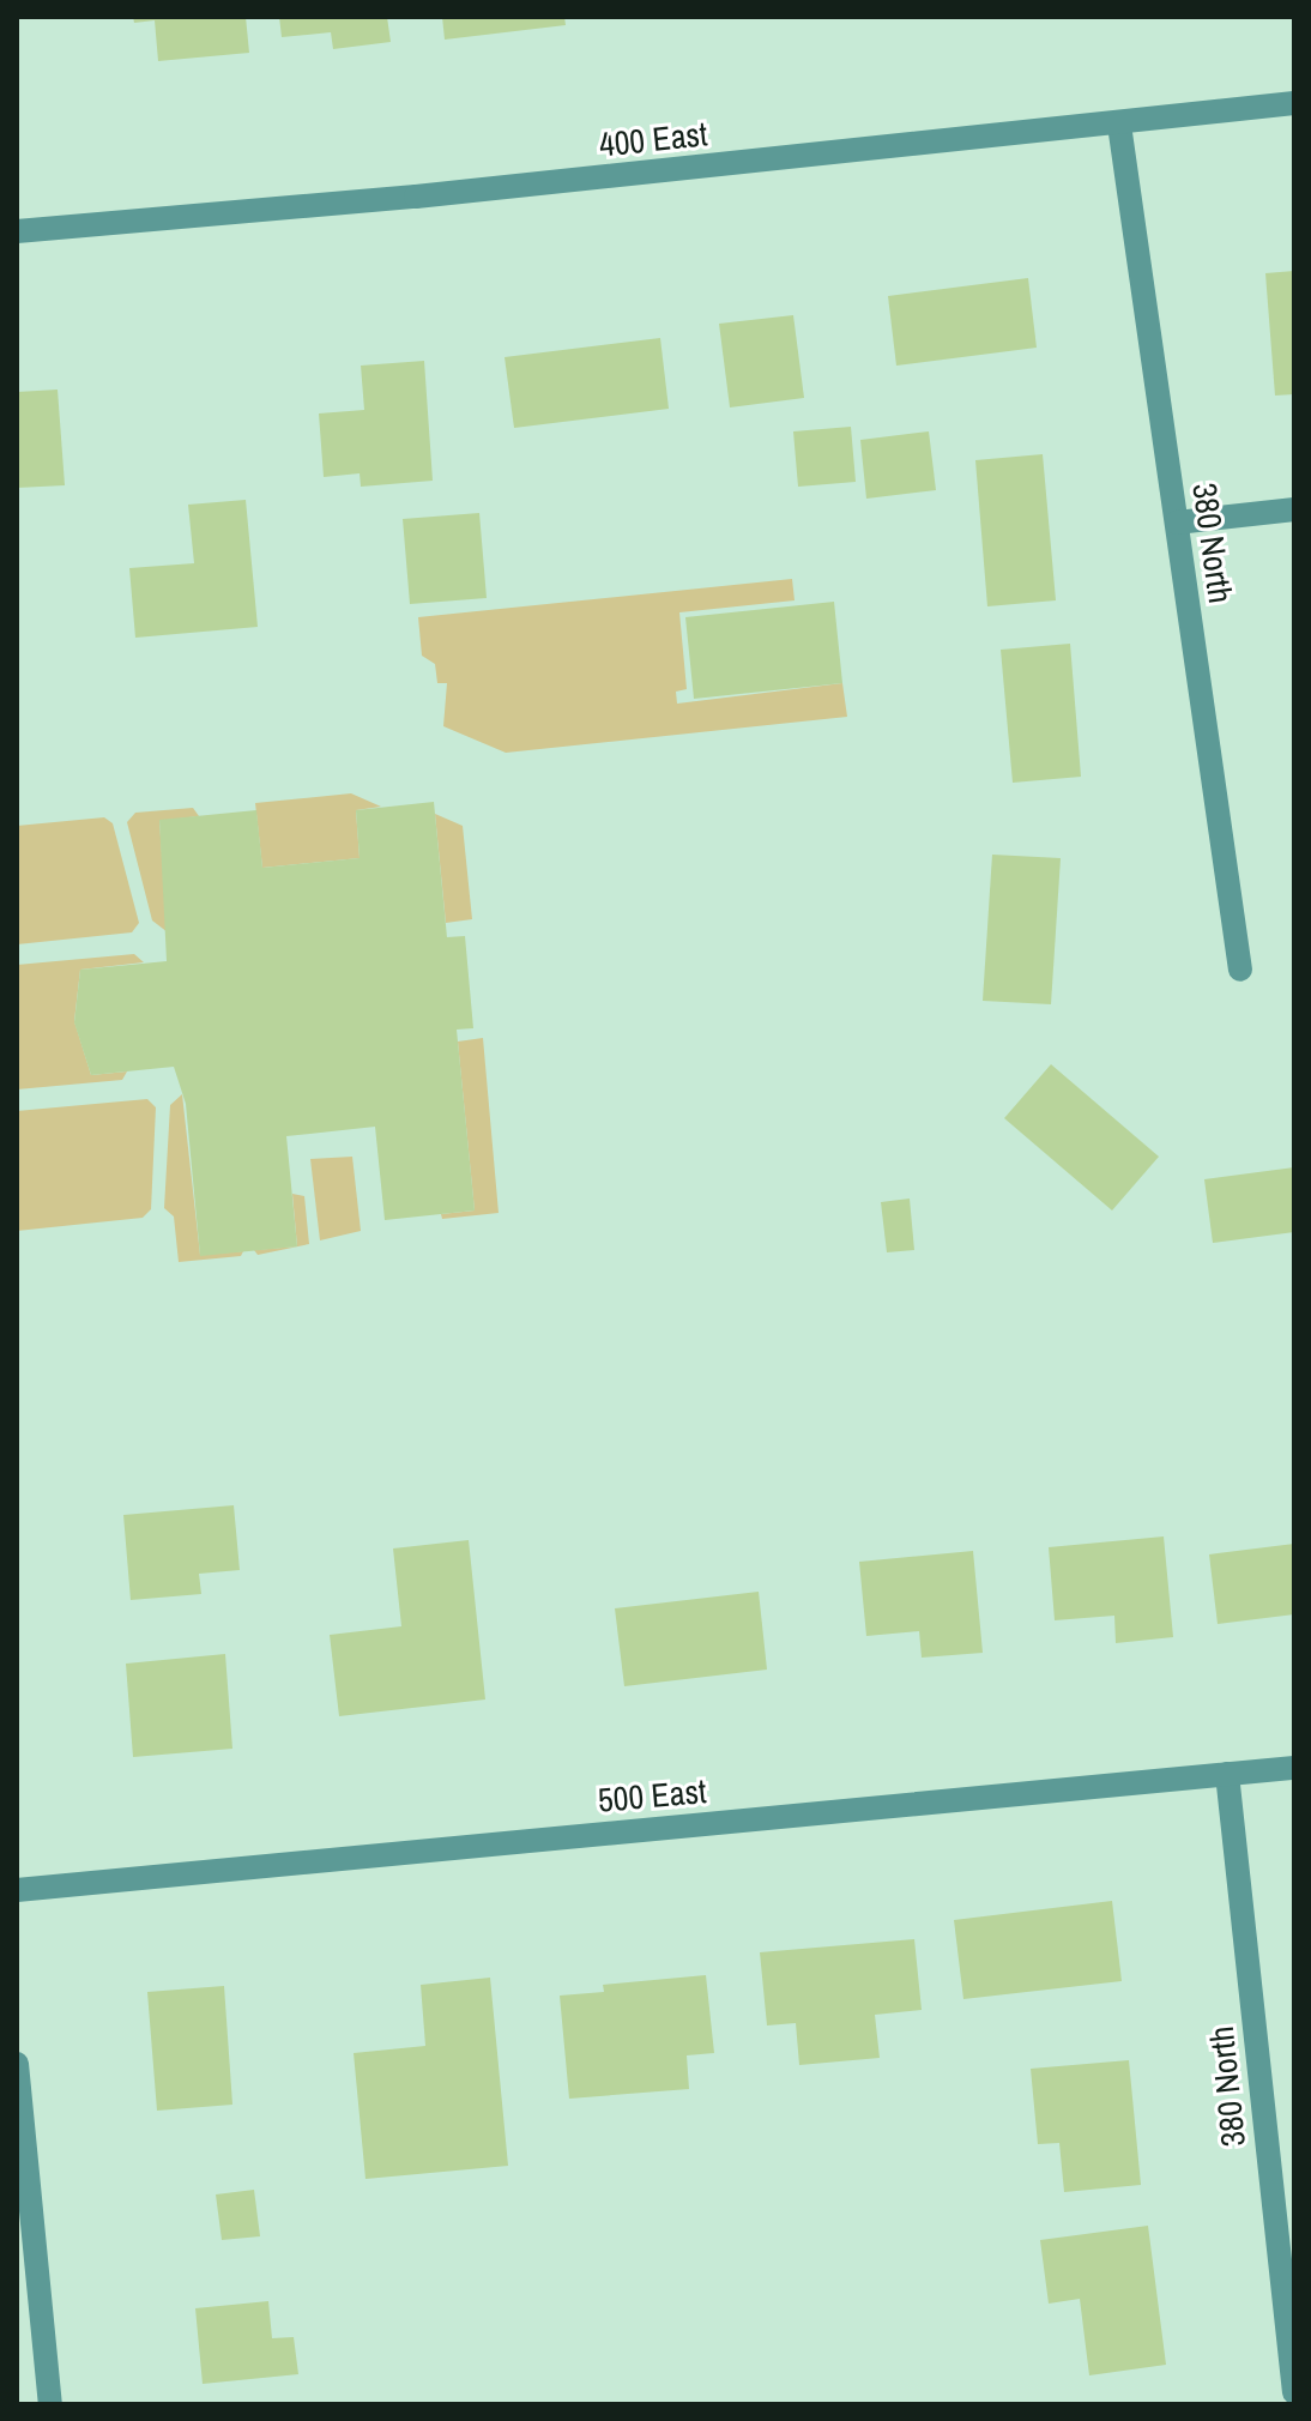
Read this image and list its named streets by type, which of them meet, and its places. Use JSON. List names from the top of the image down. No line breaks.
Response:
{"streets":{"street":["400 East","380 North","500 East"]},"crossings":[["400 East","380 North"],["380 North","500 East"]]}
